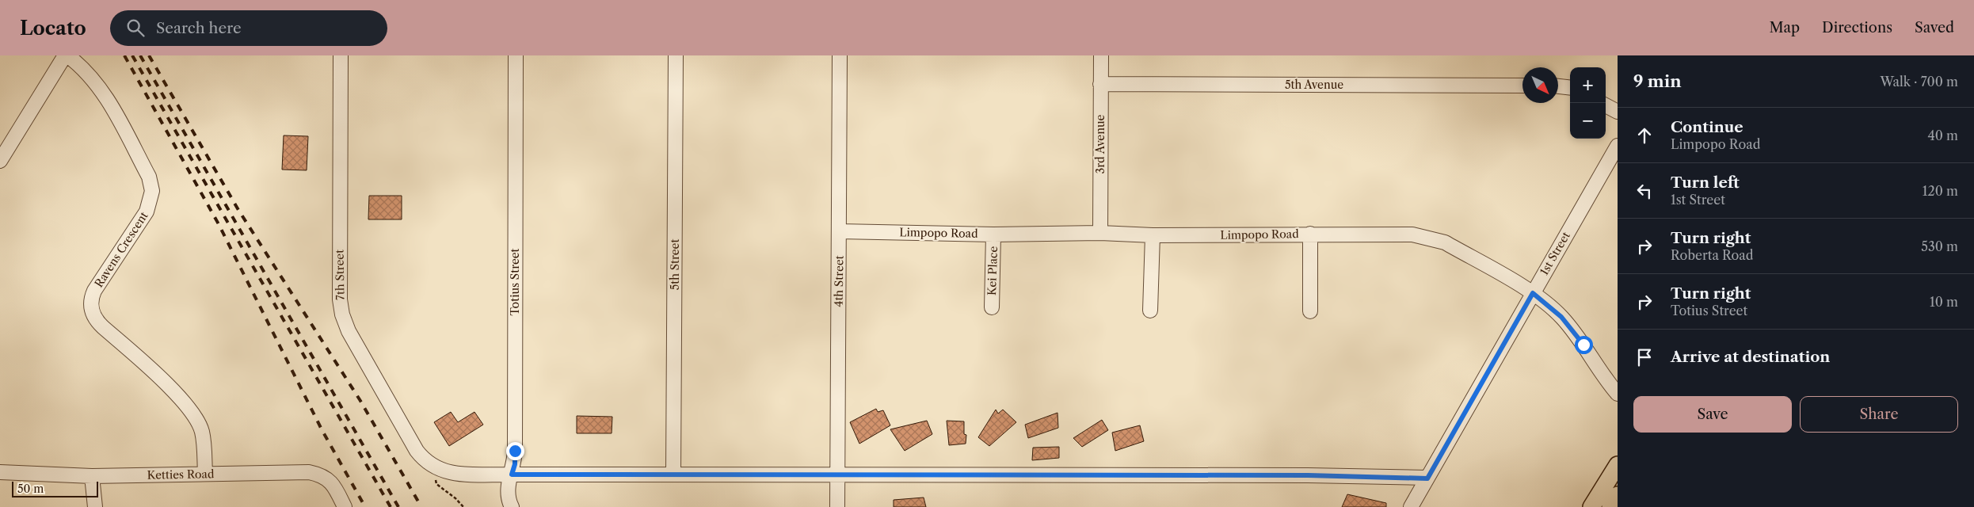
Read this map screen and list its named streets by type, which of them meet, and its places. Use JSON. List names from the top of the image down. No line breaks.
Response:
{"streets":{"street":["5th Avenue","3rd Avenue","Limpopo Road","Ravens Crescent","1st Street","5th Street","Kei Place","7th Street","4th Street","Totius Street","Ketties Road"]},"crossings":[["5th Avenue","3rd Avenue"],["3rd Avenue","Limpopo Road"],["Limpopo Road","1st Street"],["Limpopo Road","Kei Place"],["Limpopo Road","4th Street"],["Ravens Crescent","Ketties Road"]],"scale_bar":"50 m","north":"bottom right","page":{"header":"Locato","search":"Search here","nav":["Map","Directions","Saved"],"heading":["9 min","Walk · 700 m"],"map_buttons":["+","−"],"list":[["Continue","Limpopo Road","40 m"],["Turn left","1st Street","120 m"],["Turn right","Roberta Road","530 m"],["Turn right","Totius Street","10 m"],"Arrive at destination"],"buttons":["Save","Share"],"scale":"50 m"}}
